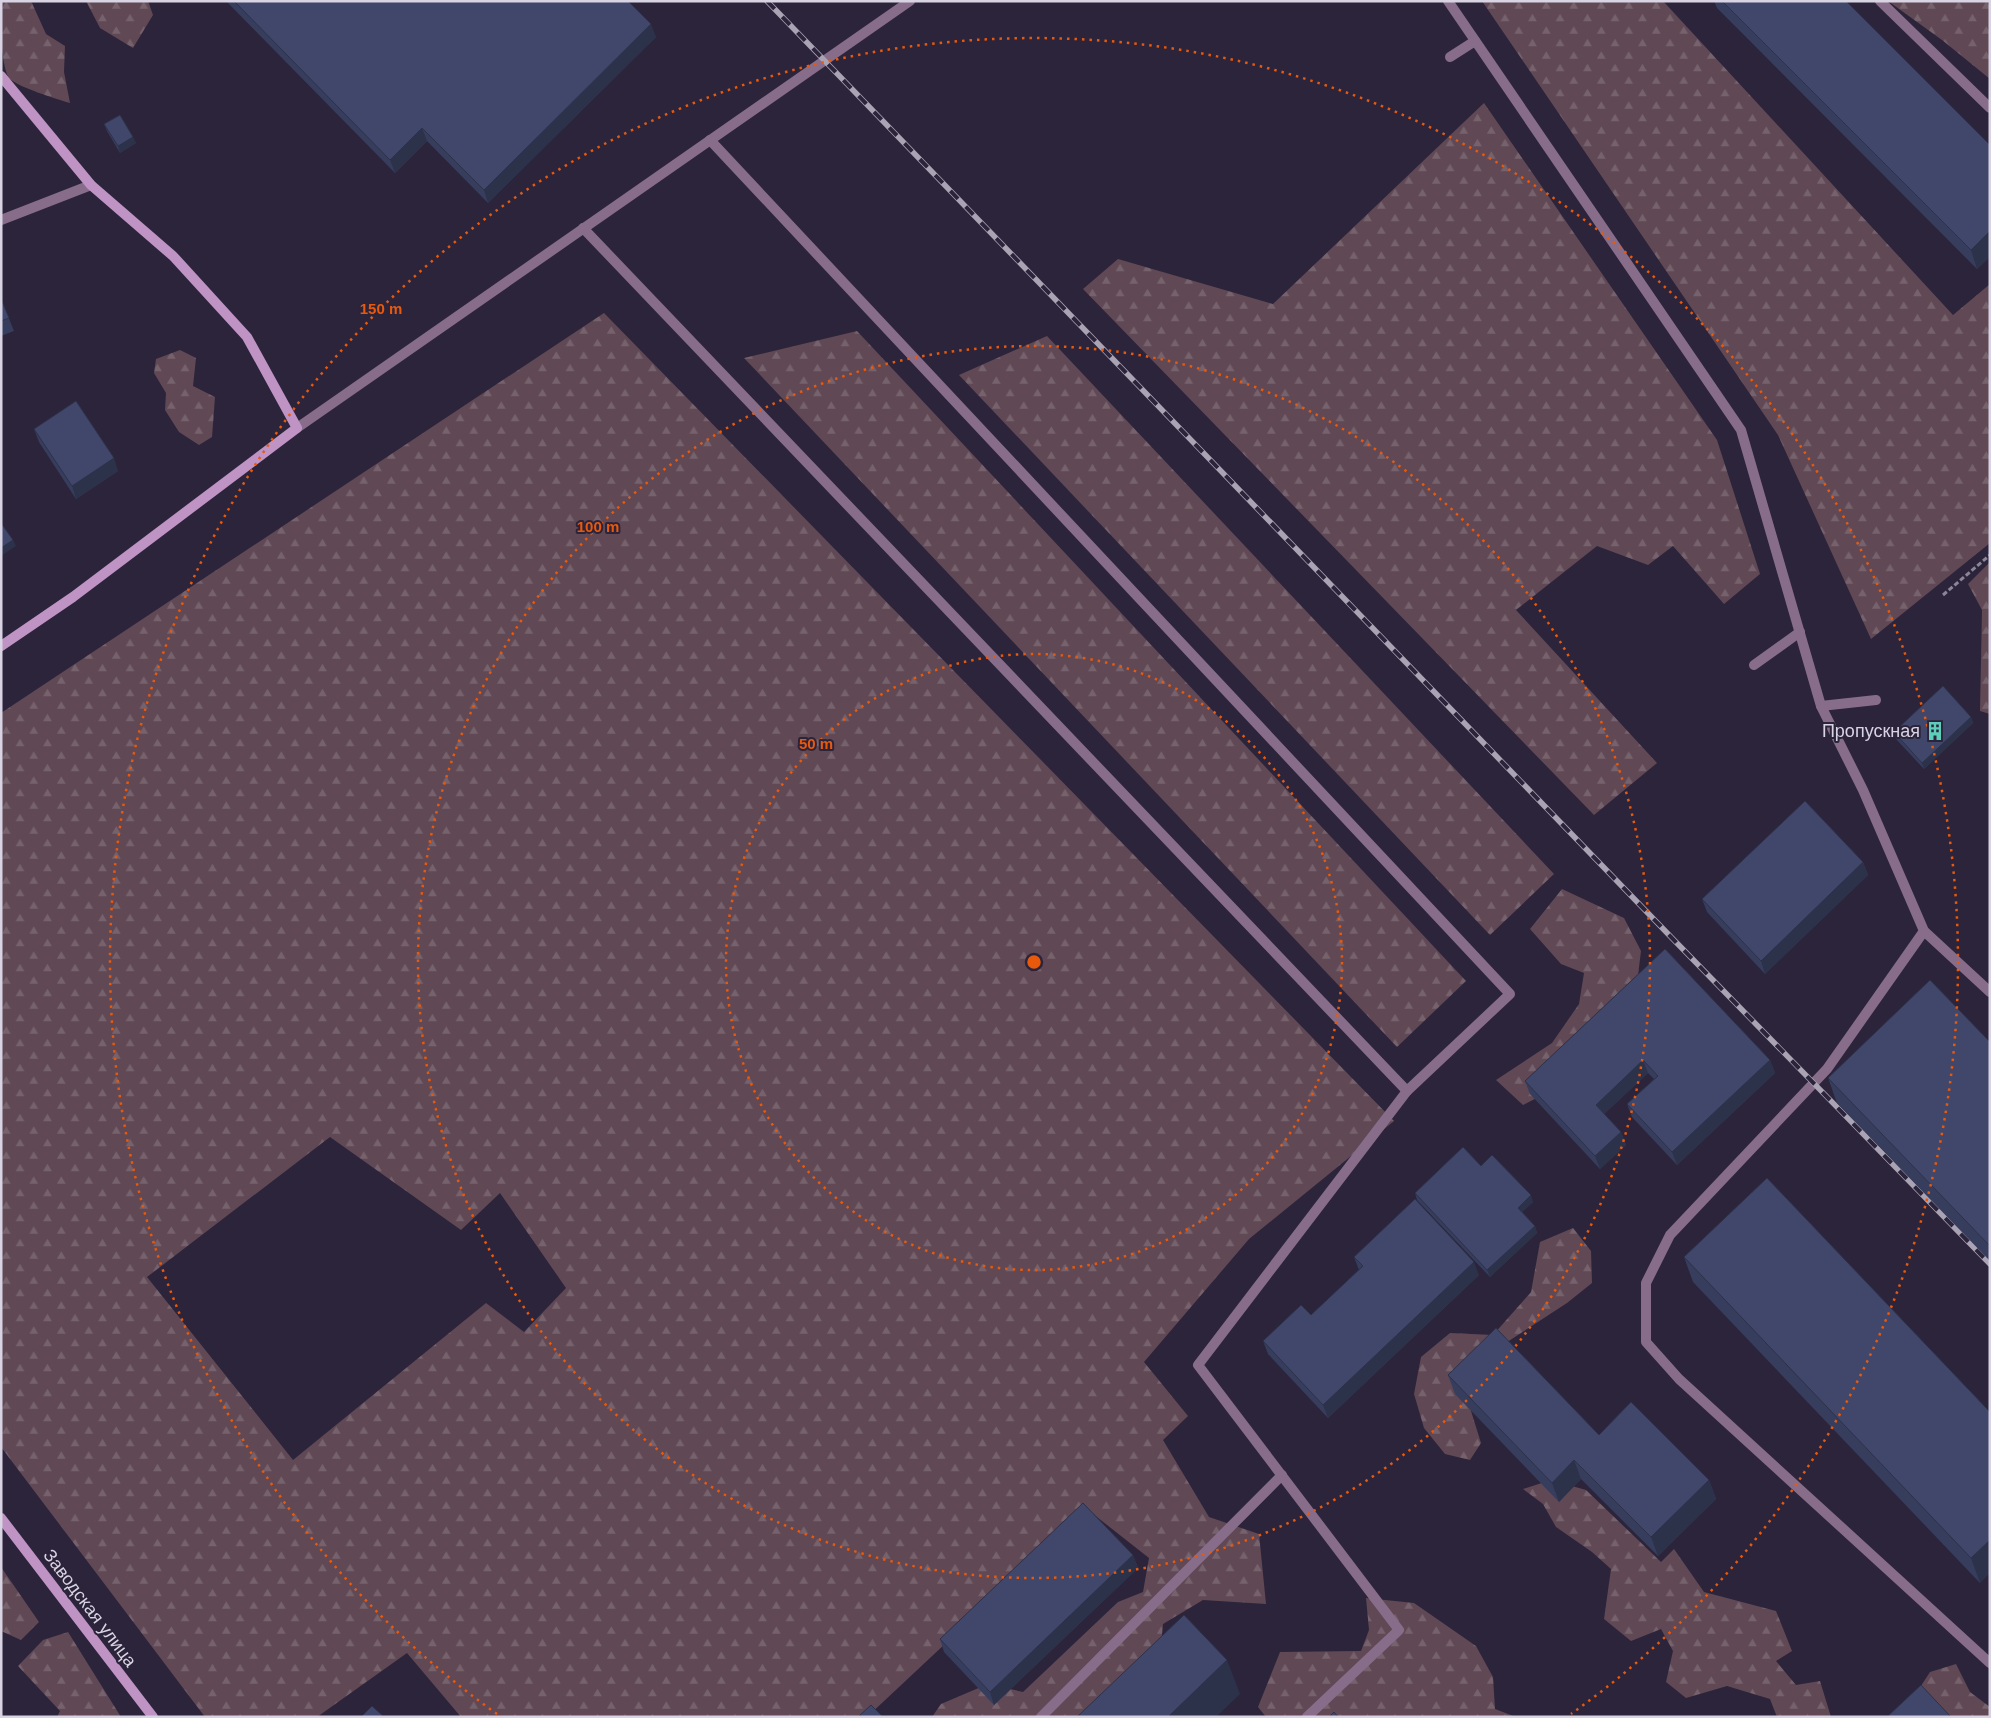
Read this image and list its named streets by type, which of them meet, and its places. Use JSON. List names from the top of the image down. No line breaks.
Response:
{"streets":{"street":["Заводская улица"]},"places":{"building":["Пропускная"]},"rings":["150 m","100 m","50 m"]}
